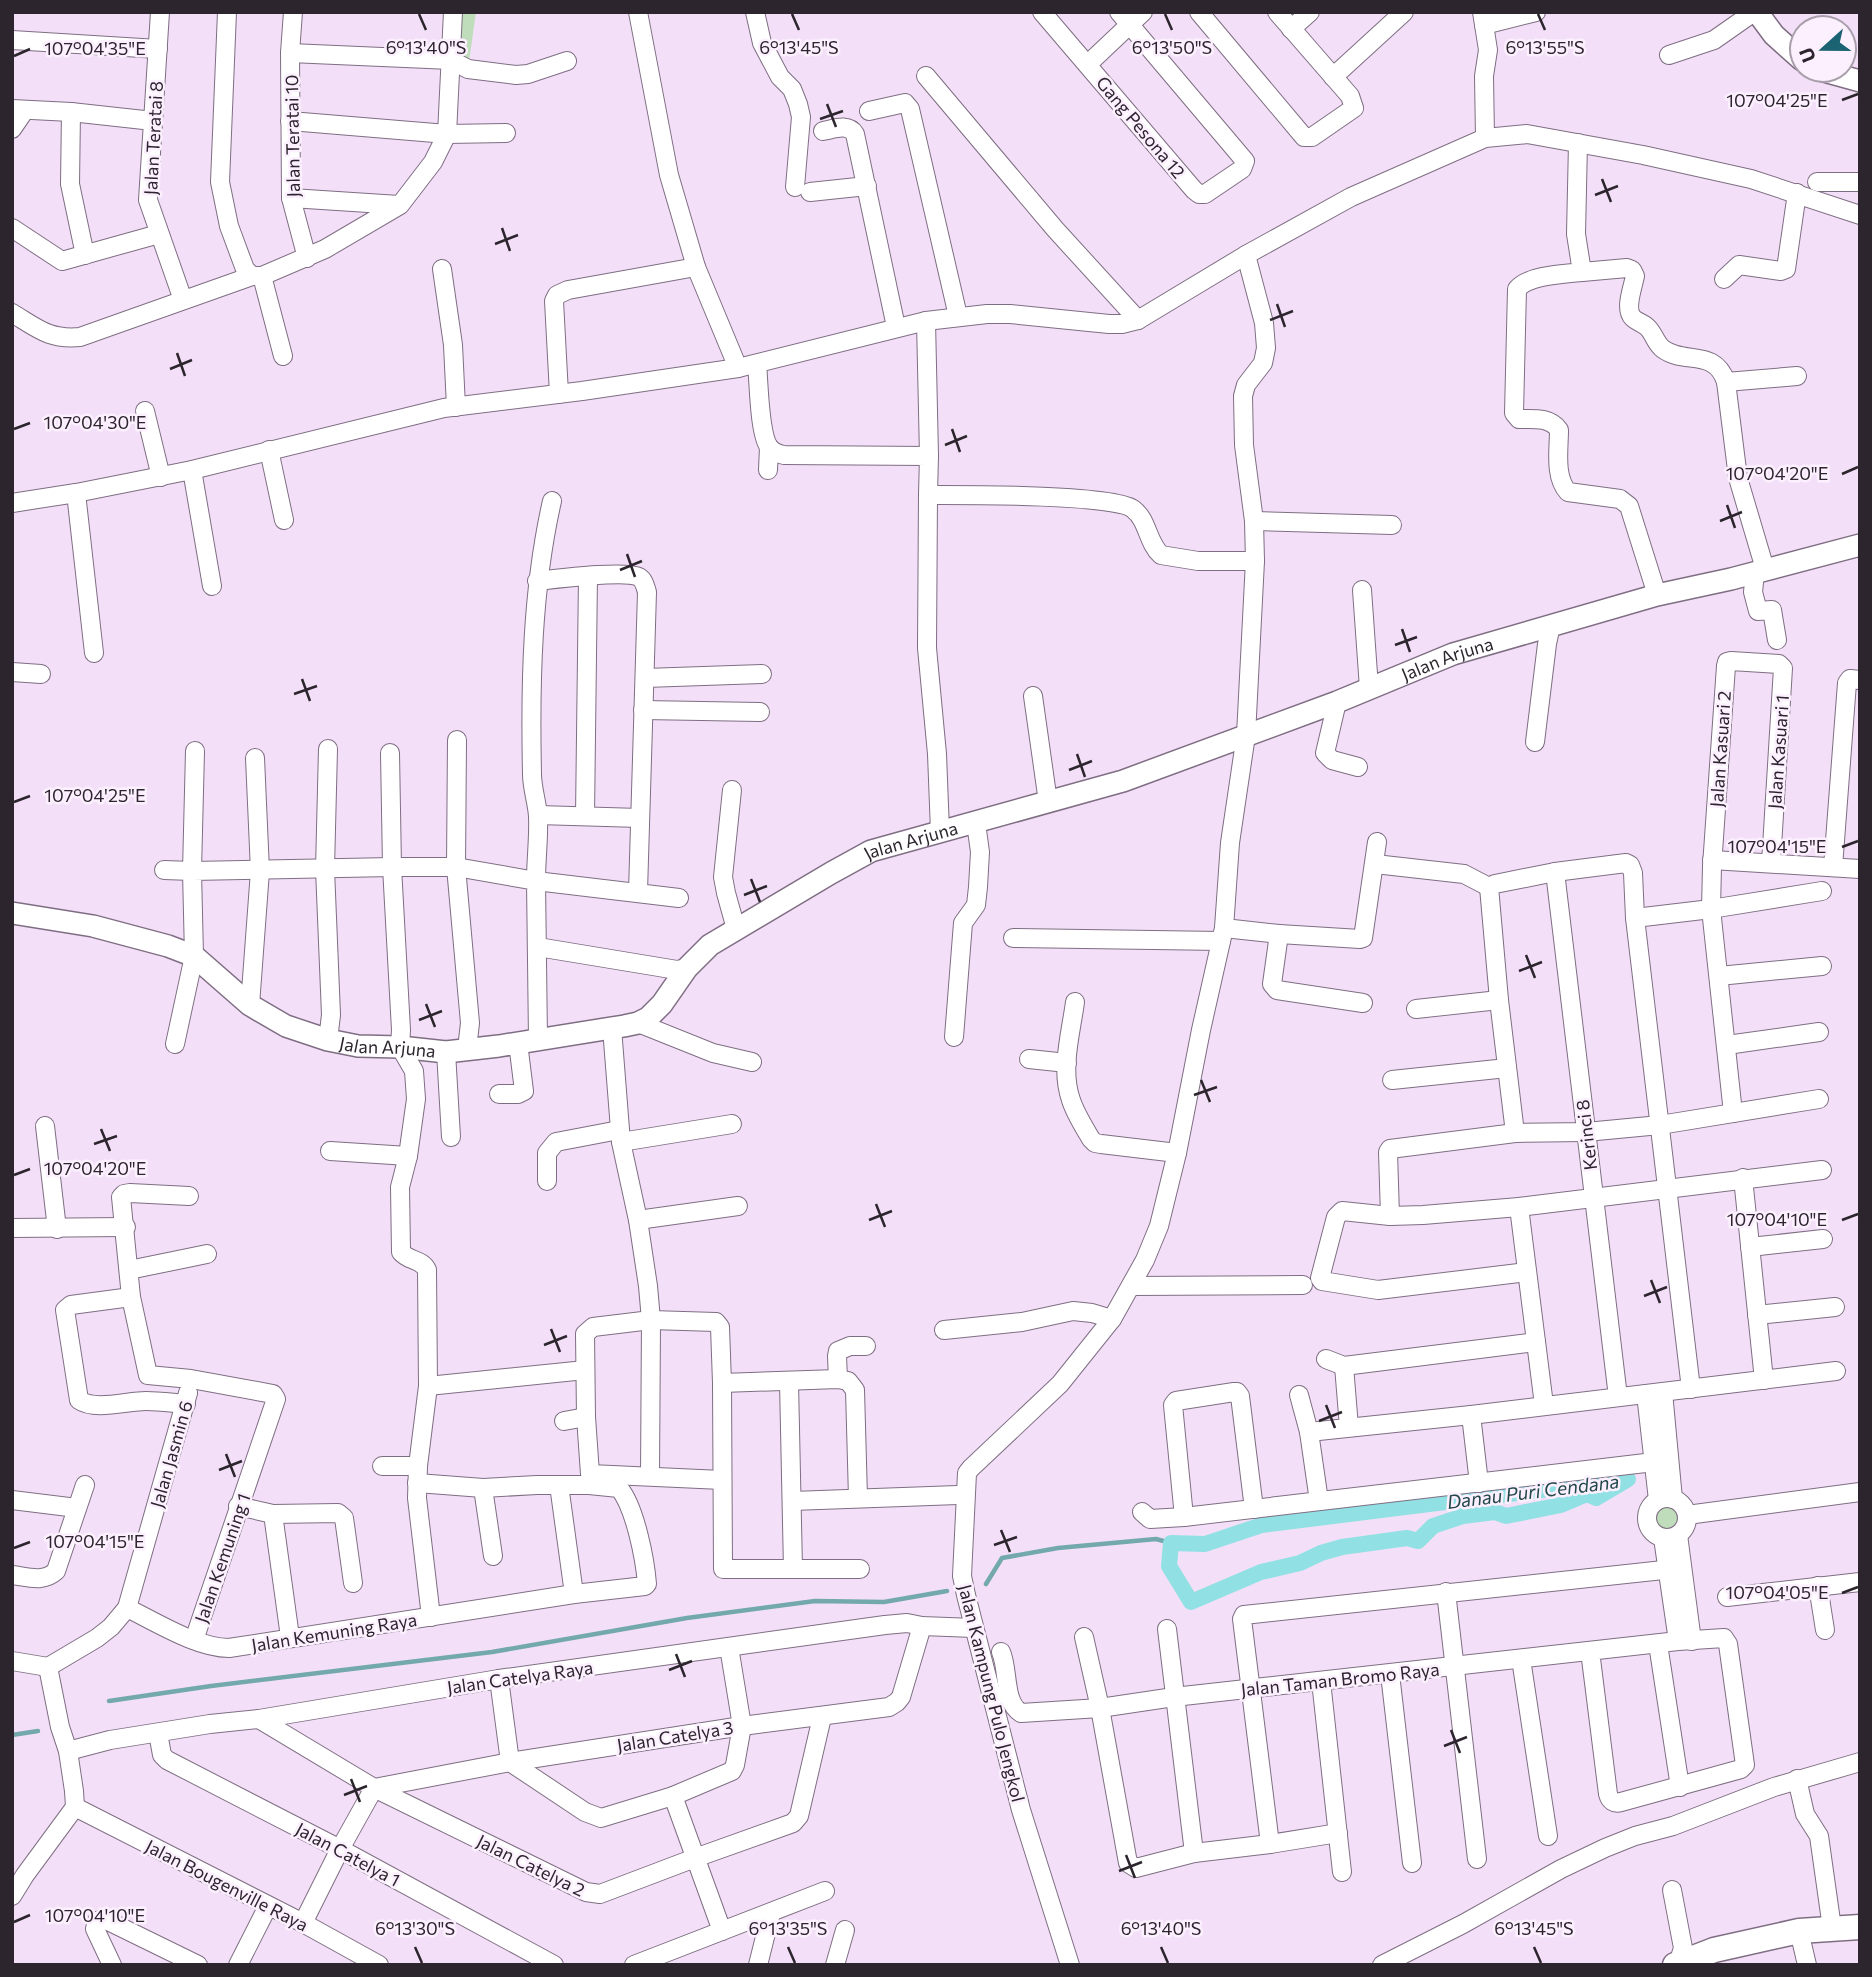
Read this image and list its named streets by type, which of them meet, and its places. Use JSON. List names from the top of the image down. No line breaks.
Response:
{"streets":{"street":["Gang Pesona 12","Jalan Teratai 10","Jalan Teratai 8","Jalan Arjuna","Jalan Kasuari 2","Jalan Kasuari 1","Kerinci 8","Jalan Jasmin 6","Jalan Kemuning 1","Jalan Kemuning Raya","Jalan Catelya Raya","Jalan Taman Bromo Raya","Jalan Kampung Pulo Jengkol","Jalan Catelya 3","Jalan Catelya 1","Jalan Catelya 2","Jalan Bougenville Raya"]},"crossings":[["Jalan Arjuna","Jalan Kampung Pulo Jengkol"],["Jalan Kasuari 2","Jalan Kasuari 1"],["Jalan Jasmin 6","Jalan Kemuning 1"],["Jalan Jasmin 6","Jalan Kemuning Raya"],["Jalan Kemuning 1","Jalan Kemuning Raya"],["Jalan Catelya Raya","Jalan Kampung Pulo Jengkol"],["Jalan Catelya Raya","Jalan Catelya 3"],["Jalan Catelya Raya","Jalan Catelya 1"],["Jalan Catelya Raya","Jalan Catelya 2"],["Jalan Catelya 3","Jalan Catelya 2"]],"water":["Danau Puri Cendana"],"north":"left","coordinates":["6°13'40\"S","6°13'45\"S","6°13'50\"S","6°13'55\"S","107°04'35\"E","107°04'25\"E","107°04'30\"E","107°04'20\"E","107°04'15\"E","107°04'10\"E","107°04'05\"E","6°13'30\"S","6°13'35\"S"]}
